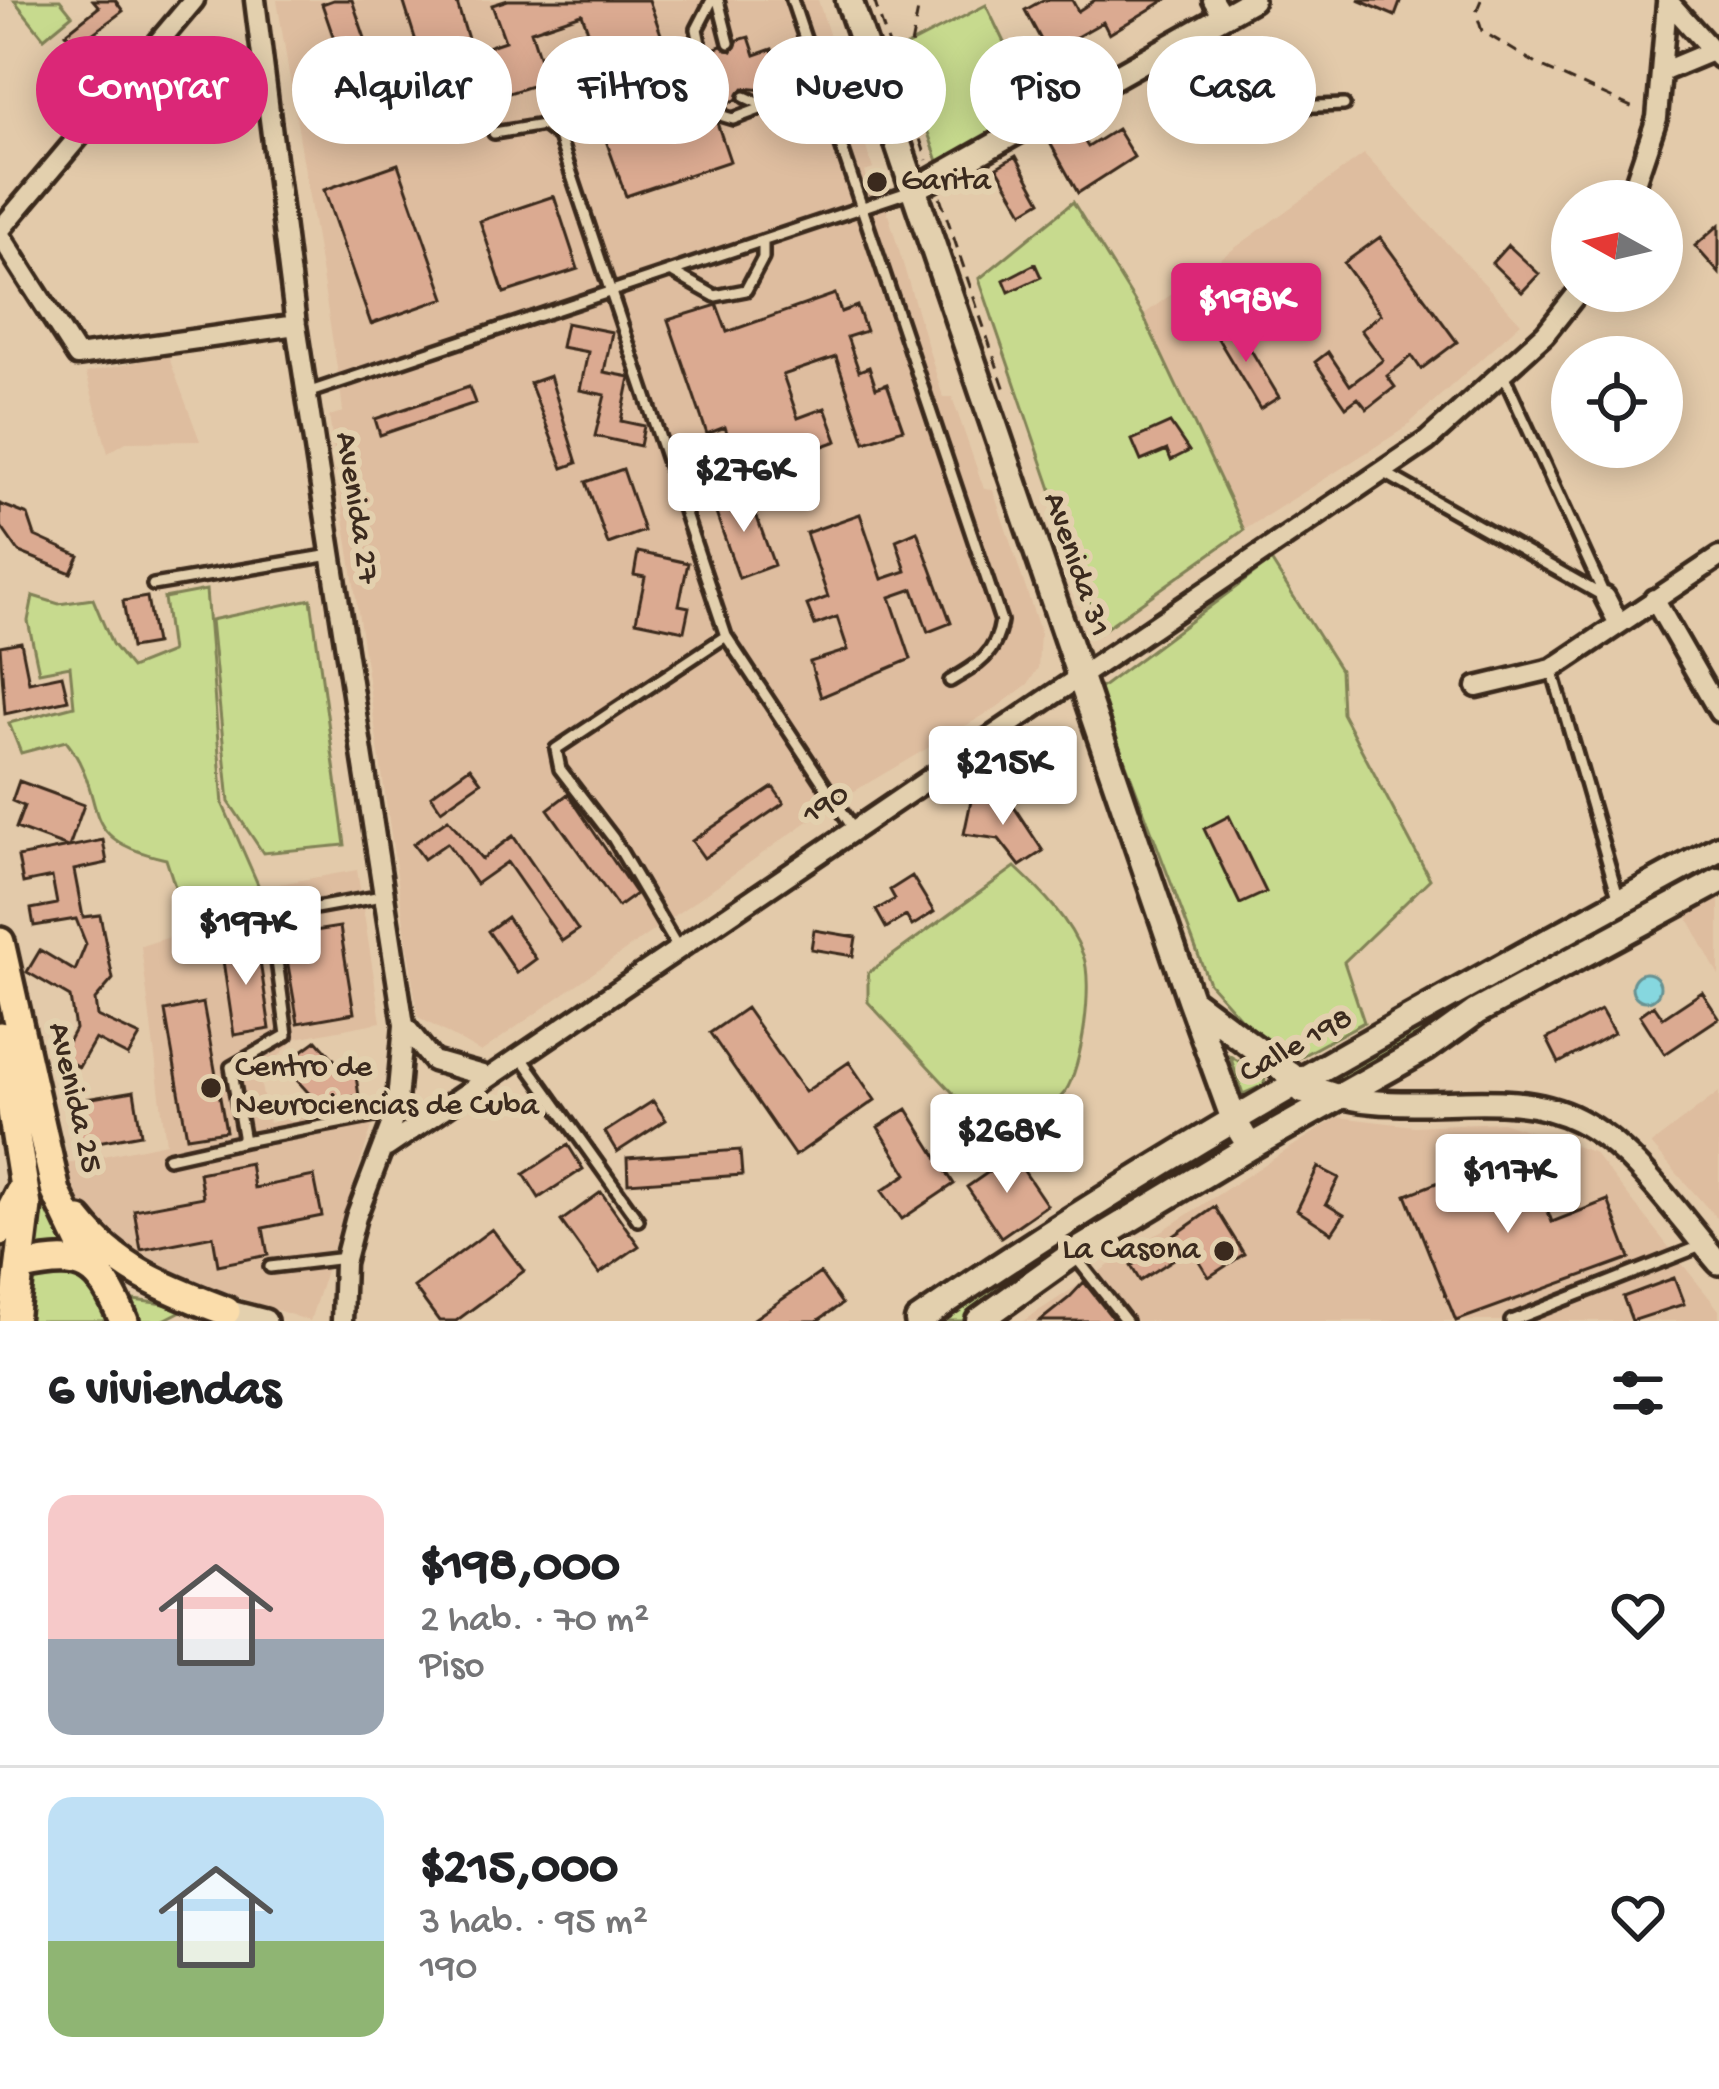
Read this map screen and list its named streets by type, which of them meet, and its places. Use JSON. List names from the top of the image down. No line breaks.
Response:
{"streets":{"main road":["Avenida 31","Calle 198","Avenida 25"],"street":["Avenida 27","190"]},"crossings":[["Avenida 27","190"],["Avenida 31","190"],["Avenida 31","Calle 198"]],"places":["Garita","Centro de Neurociencias de Cuba","La Casona"],"north":"left","page":{"chip":["Comprar","Alquilar","Filtros","Nuevo","Piso","Casa"],"price":["$198K","$276K","$215K","$197K","$268K","$117K"],"heading":"6 viviendas","list":[{"name":"$198,000","note":"2 hab. · 70 m² · Piso"},{"name":"$215,000","note":"3 hab. · 95 m² · 190"}]}}
